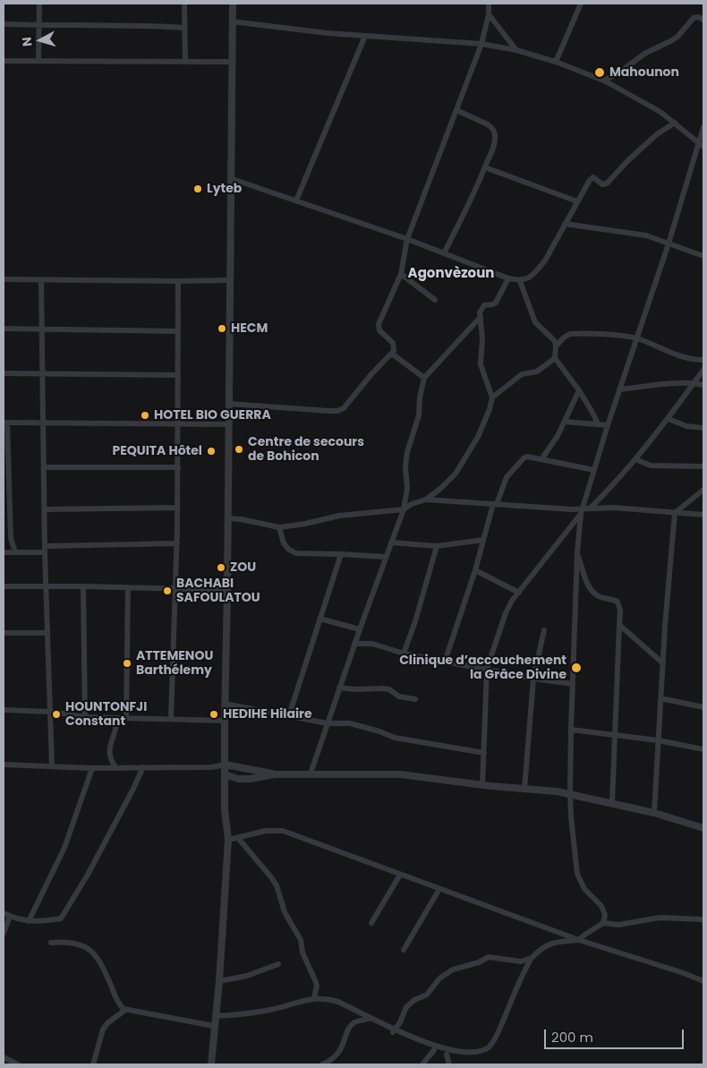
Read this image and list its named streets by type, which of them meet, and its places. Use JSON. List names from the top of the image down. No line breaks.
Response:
{"districts":["Agonvèzoun"],"places":["Mahounon","Lyteb","HECM","HOTEL BIO GUERRA","Centre de secours de Bohicon","PEQUITA Hôtel","ZOU","BACHABI SAFOULATOU","ATTEMENOU Barthélemy","Clinique d’accouchement la Grâce Divine","HOUNTONFJI Constant","HEDIHE Hilaire"],"scale_bar":"200 m","north":"left"}
